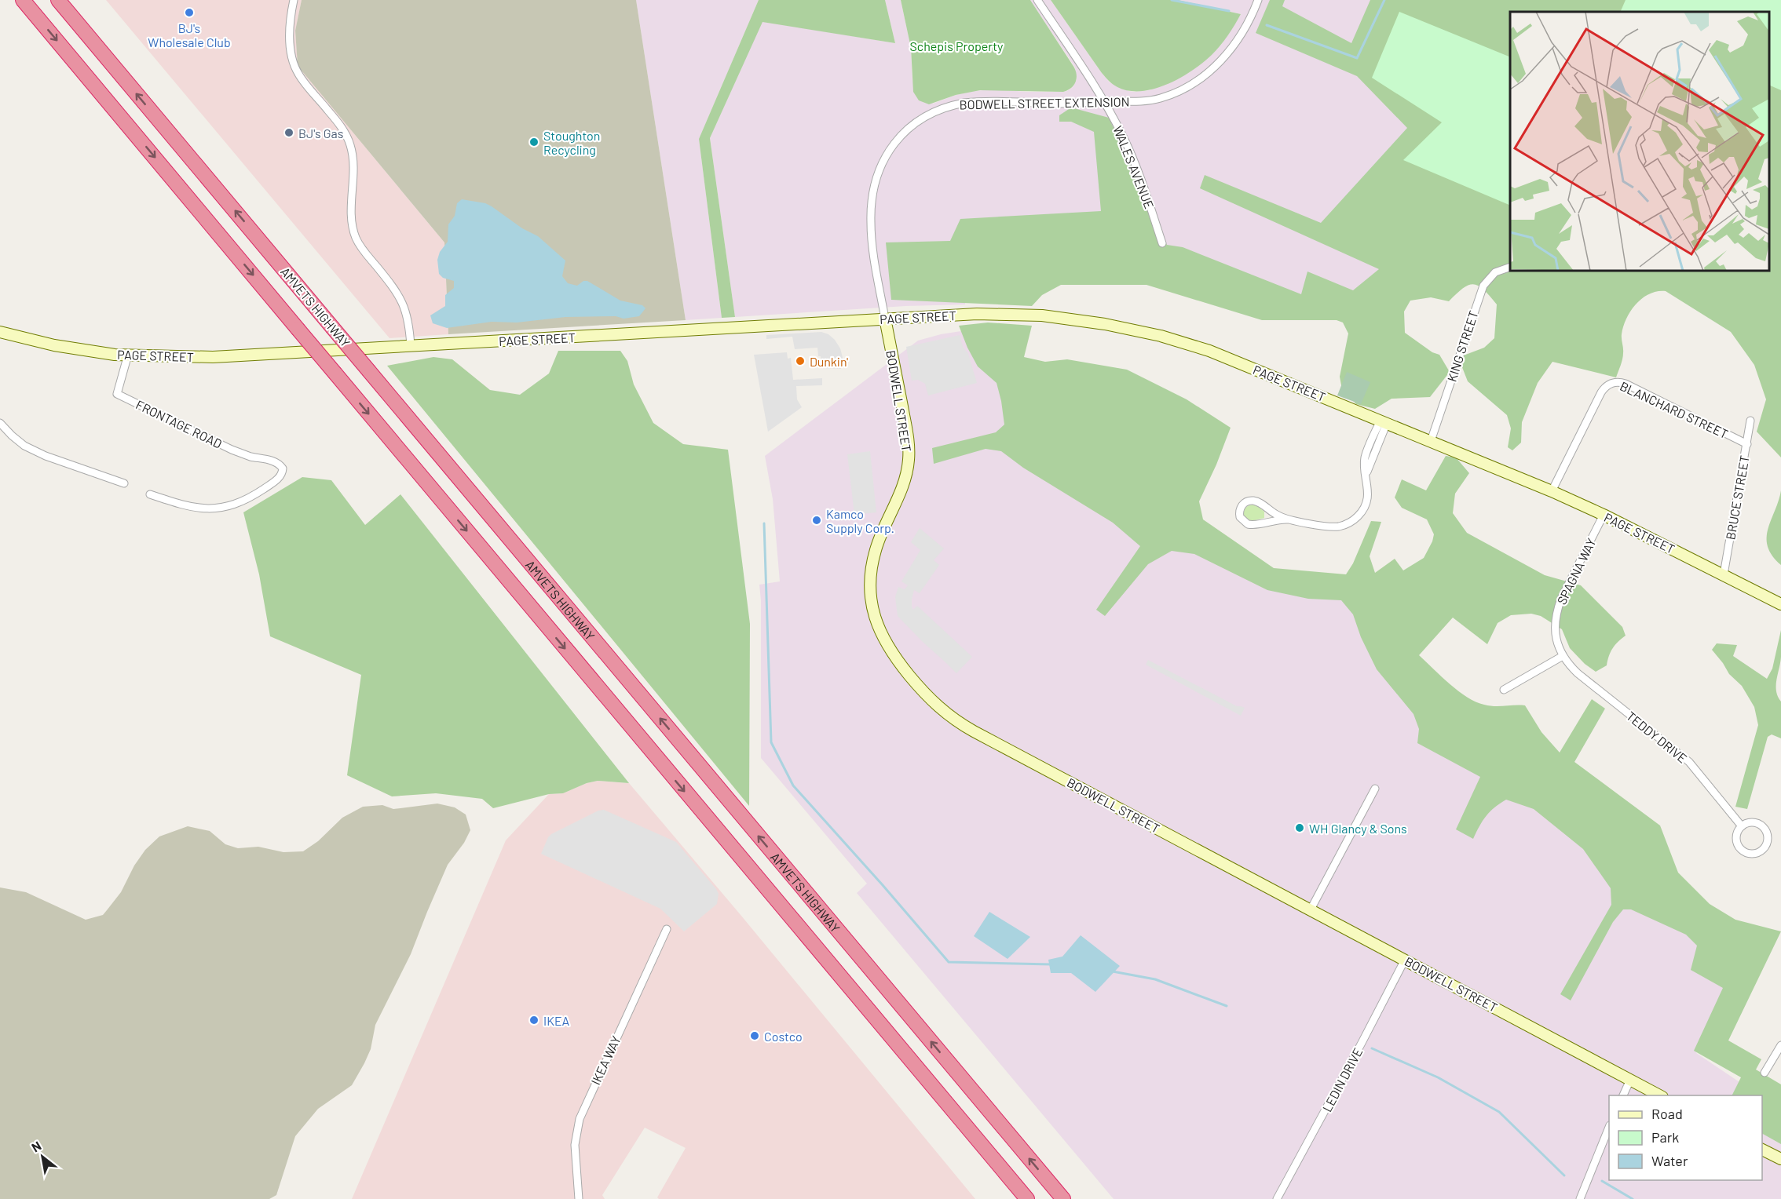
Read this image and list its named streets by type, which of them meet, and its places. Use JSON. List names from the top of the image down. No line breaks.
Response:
{"streets":{"highway":["AMVETS HIGHWAY"],"main road":["PAGE STREET","BODWELL STREET"],"street":["BODWELL STREET EXTENSION","WALES AVENUE","KING STREET","BLANCHARD STREET","FRONTAGE ROAD","BRUCE STREET","SPAGNA WAY","TEDDY DRIVE","IKEA WAY","LEDIN DRIVE"]},"crossings":[["BODWELL STREET EXTENSION","WALES AVENUE"],["BODWELL STREET EXTENSION","PAGE STREET"],["BODWELL STREET EXTENSION","BODWELL STREET"],["PAGE STREET","KING STREET"],["PAGE STREET","BODWELL STREET"],["PAGE STREET","BLANCHARD STREET"],["PAGE STREET","FRONTAGE ROAD"],["PAGE STREET","BRUCE STREET"],["PAGE STREET","SPAGNA WAY"],["BODWELL STREET","LEDIN DRIVE"],["BLANCHARD STREET","BRUCE STREET"],["SPAGNA WAY","TEDDY DRIVE"]],"parks":["Schepis Property"],"places":["BJ's Wholesale Club","BJ's Gas","Stoughton Recycling","Dunkin'","Kamco Supply Corp.","WH Glancy & Sons","IKEA","Costco"],"legend":["Road","Park","Water"],"north":"top left"}
